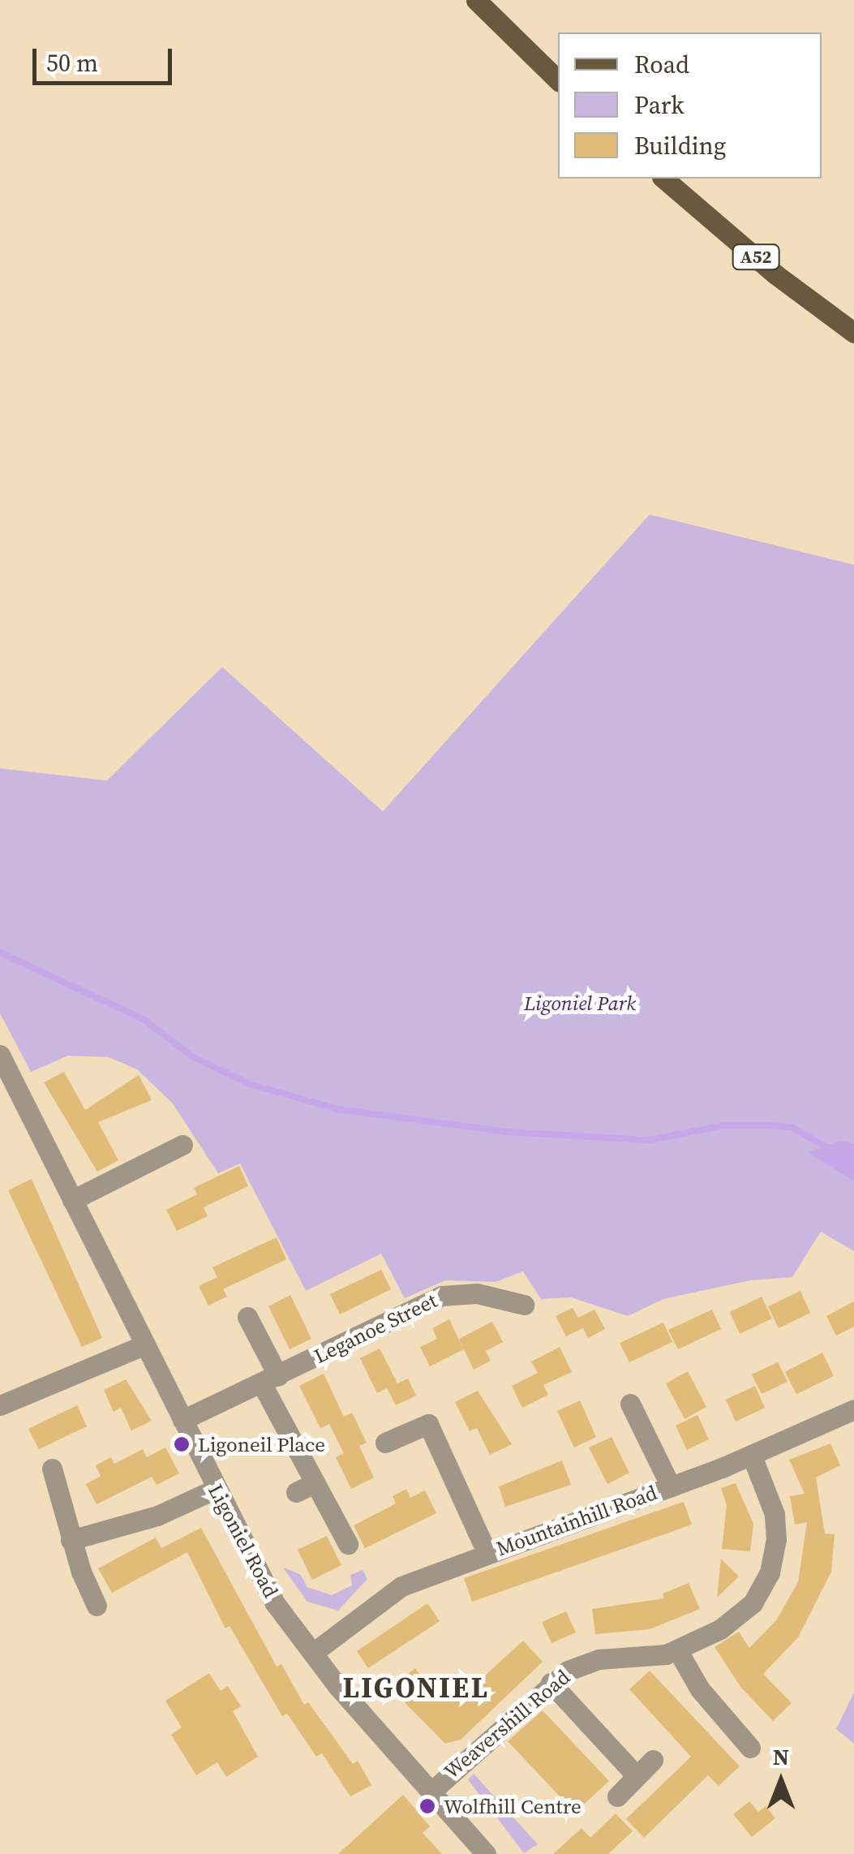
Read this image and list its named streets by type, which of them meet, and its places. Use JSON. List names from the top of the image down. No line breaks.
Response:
{"streets":{"main road":["A52"],"street":["Leganoe Street","Mountainhill Road","Ligoniel Road","Weavershill Road"]},"crossings":[["Leganoe Street","Ligoniel Road"],["Mountainhill Road","Ligoniel Road"],["Mountainhill Road","Weavershill Road"],["Ligoniel Road","Weavershill Road"]],"districts":["LIGONIEL"],"parks":["Ligoniel Park"],"places":["Ligoneil Place","Wolfhill Centre"],"legend":["Road","Park","Building"],"scale_bar":"50 m","north":"top"}
